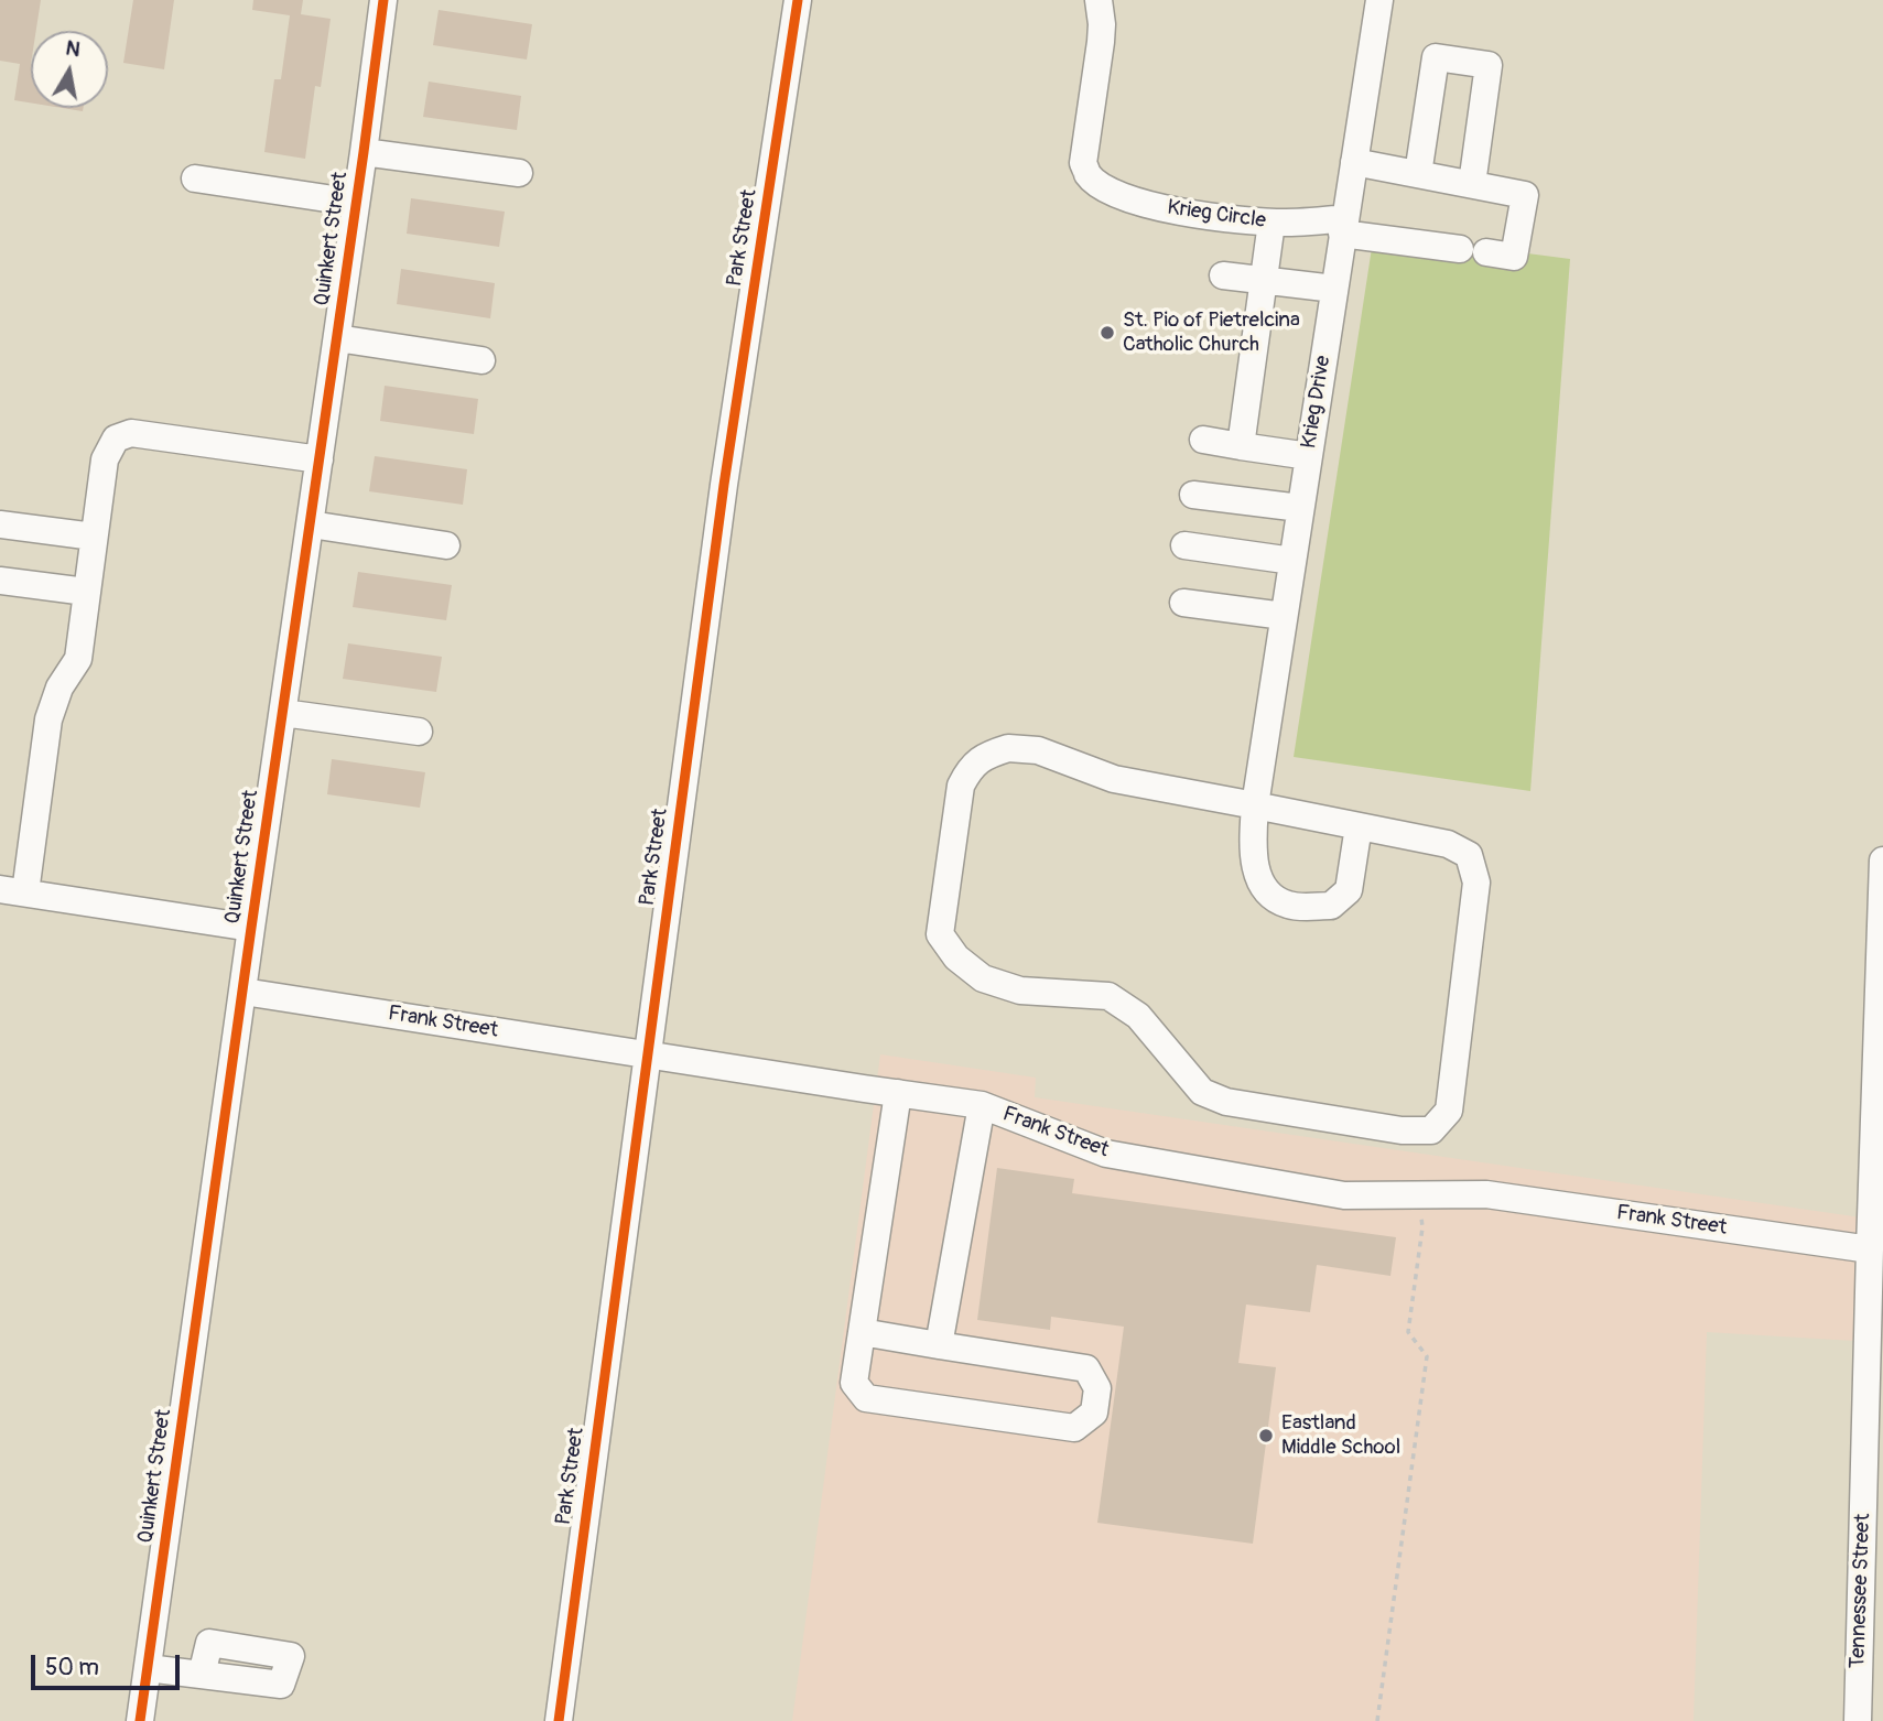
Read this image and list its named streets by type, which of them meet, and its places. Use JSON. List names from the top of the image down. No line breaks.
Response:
{"streets":{"street":["Krieg Circle","Park Street","Quinkert Street","Krieg Drive","Frank Street","Tennessee Street"]},"crossings":[["Krieg Circle","Krieg Drive"],["Park Street","Frank Street"],["Quinkert Street","Frank Street"],["Frank Street","Tennessee Street"]],"places":["St. Pio of Pietrelcina Catholic Church","Eastland Middle School"],"scale_bar":"50 m","north":"top"}
